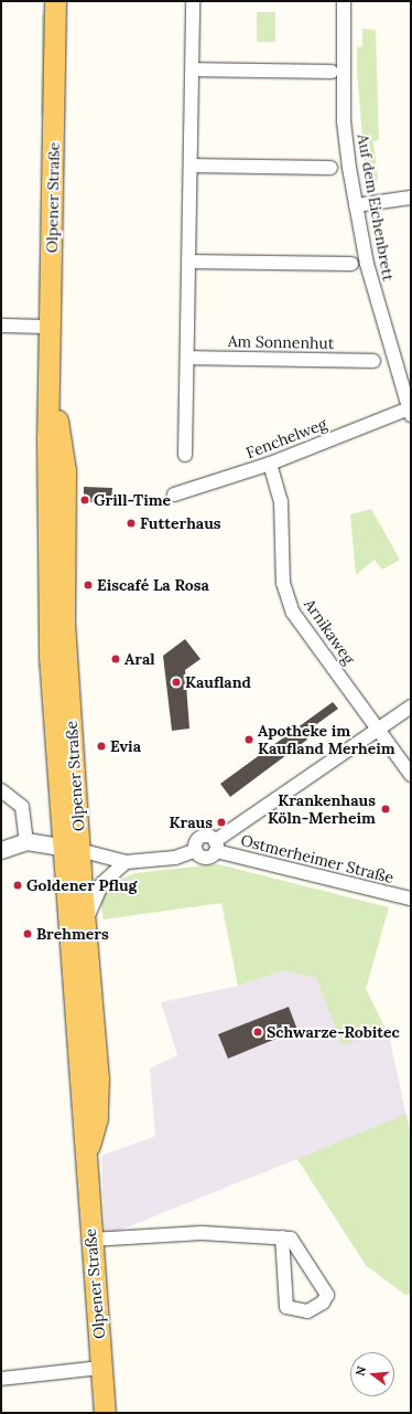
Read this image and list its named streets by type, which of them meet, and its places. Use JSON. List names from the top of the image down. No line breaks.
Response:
{"streets":{"main road":["Olpener Straße"],"street":["Auf dem Eichenbrett","Am Sonnenhut","Fenchelweg","Arnikaweg","Ostmerheimer Straße"]},"crossings":[["Auf dem Eichenbrett","Fenchelweg"],["Fenchelweg","Arnikaweg"],["Arnikaweg","Ostmerheimer Straße"]],"places":["Grill-Time","Futterhaus","Eiscafé La Rosa","Aral","Kaufland","Apotheke im Kaufland Merheim","Evia","Krankenhaus Köln-Merheim","Kraus","Goldener Pflug","Brehmers","Schwarze-Robitec"],"north":"left"}
